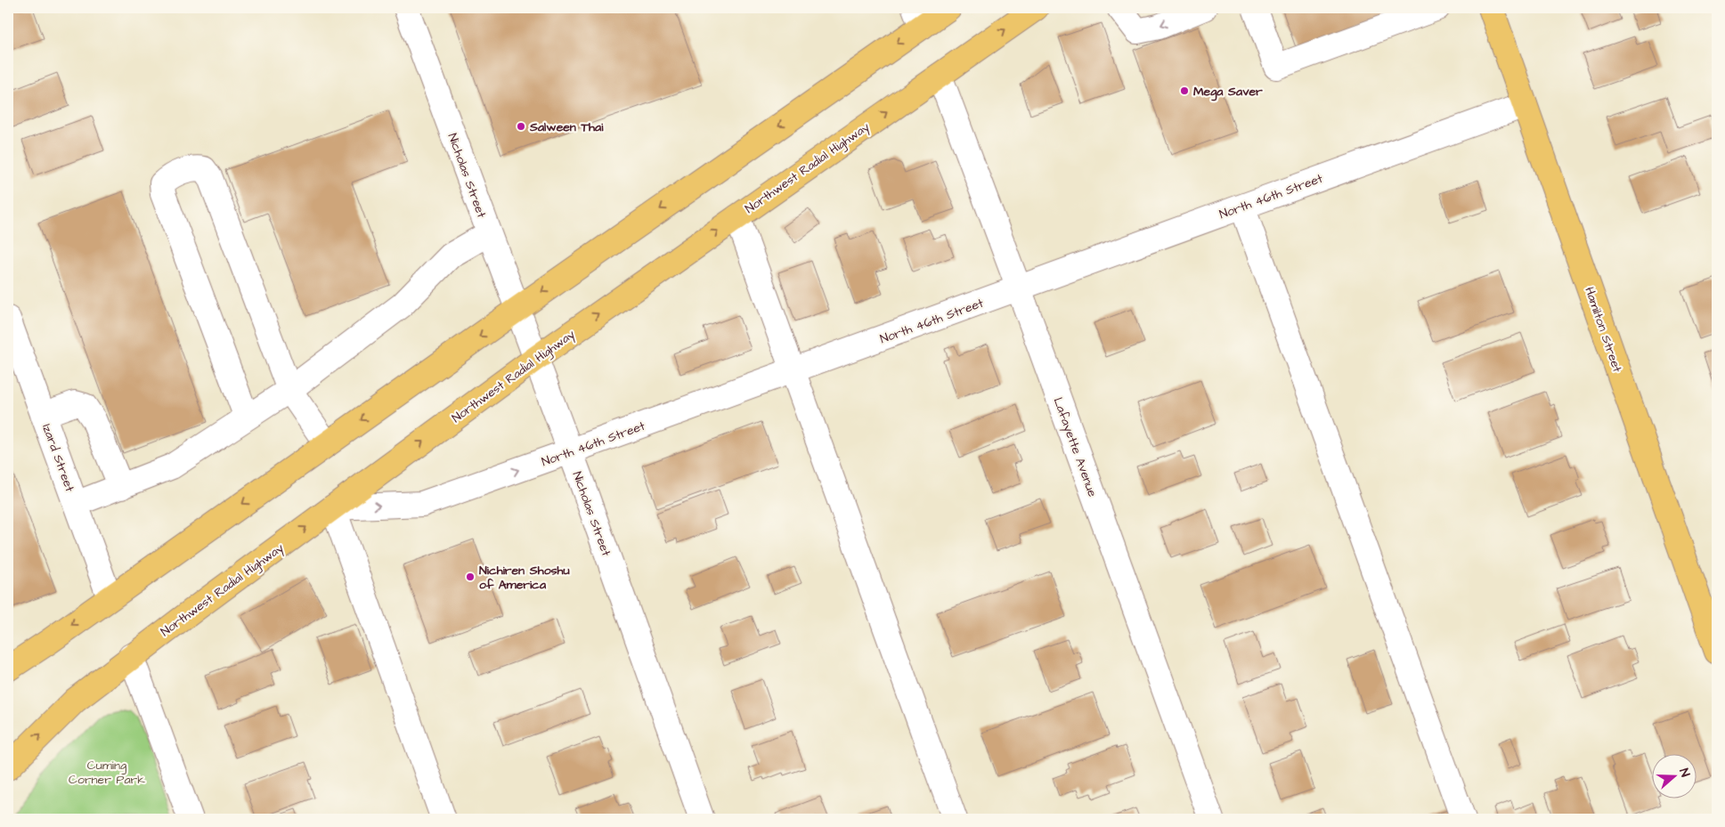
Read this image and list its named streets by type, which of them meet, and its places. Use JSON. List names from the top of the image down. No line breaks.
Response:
{"streets":{"main road":["Northwest Radial Highway","Hamilton Street"],"street":["Nicholas Street","North 46th Street","Lafayette Avenue","Izard Street"]},"crossings":[["Northwest Radial Highway","Nicholas Street"],["Northwest Radial Highway","North 46th Street"],["Northwest Radial Highway","Lafayette Avenue"],["Nicholas Street","North 46th Street"],["North 46th Street","Hamilton Street"],["North 46th Street","Lafayette Avenue"]],"parks":["Cuming Corner Park"],"places":["Mega Saver","Salween Thai","Nichiren Shoshu of America"],"north":"right"}
